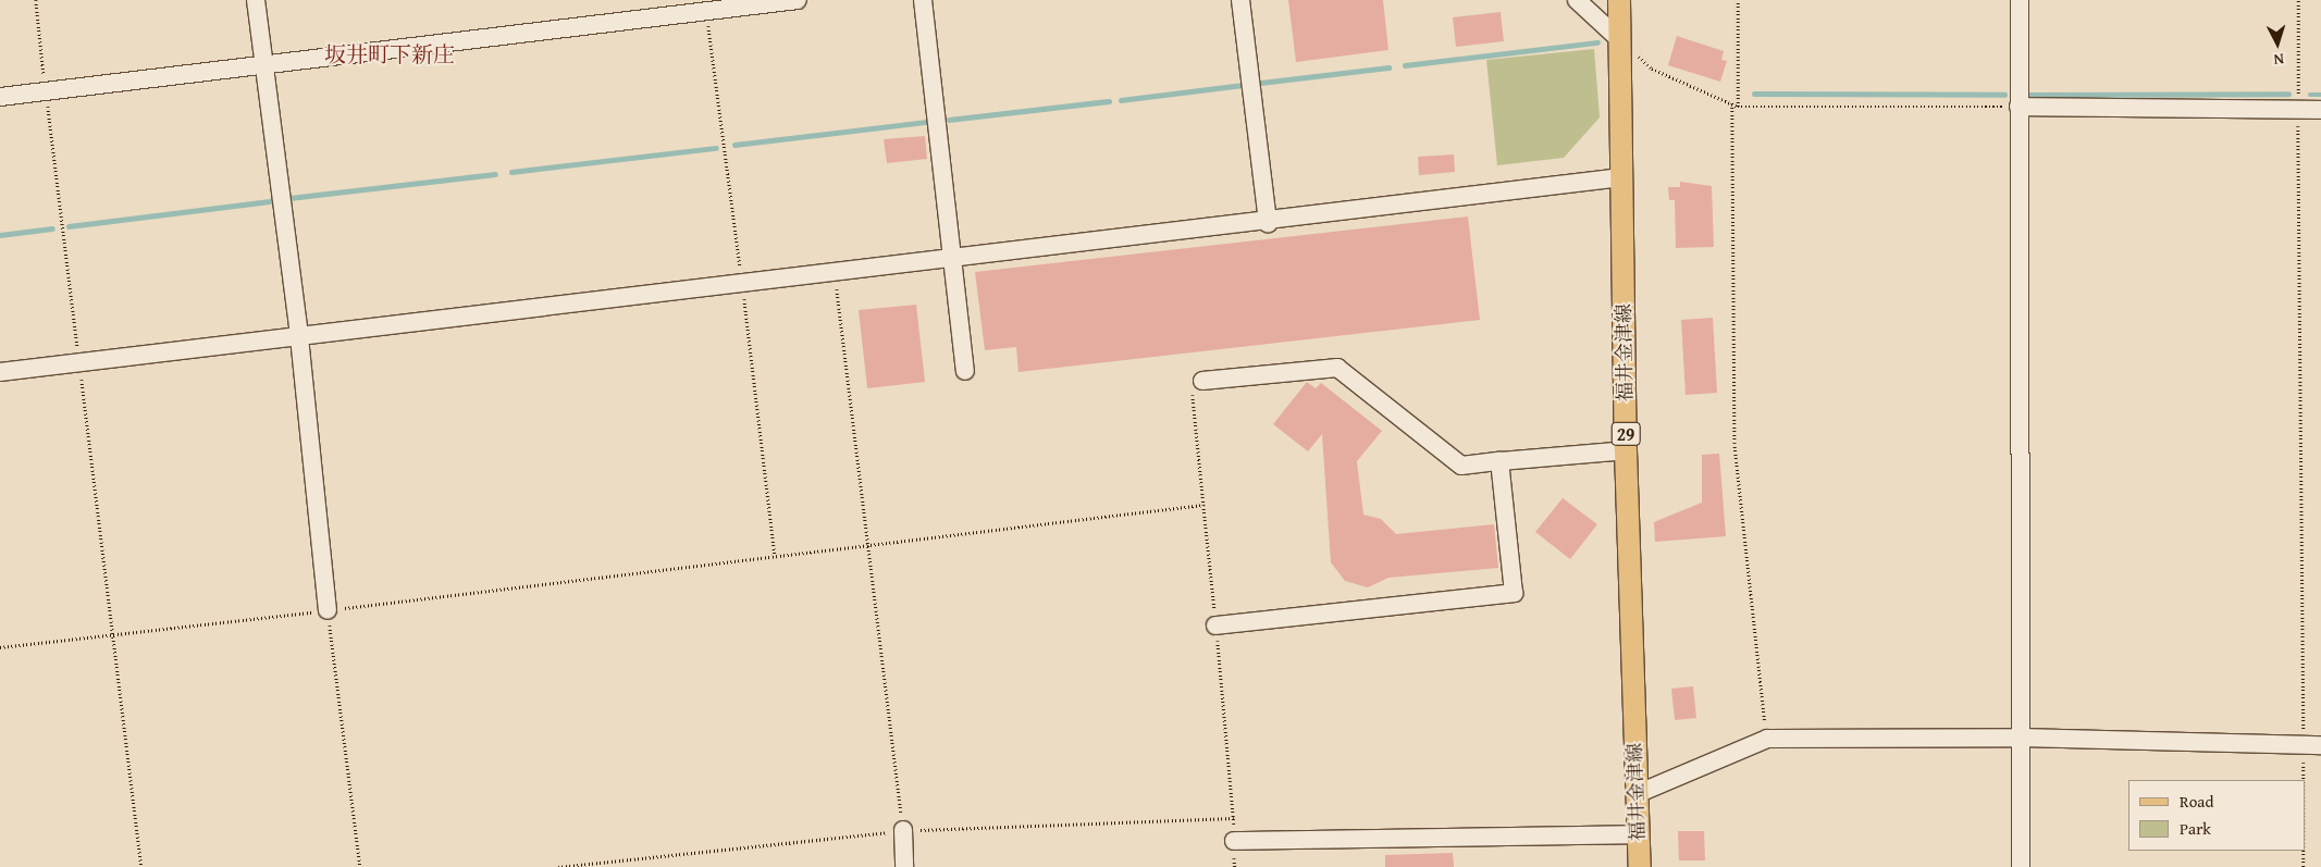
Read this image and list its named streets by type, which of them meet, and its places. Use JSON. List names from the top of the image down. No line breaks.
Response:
{"streets":{"main road":["福井金津線","29"]},"districts":["坂井町下新庄"],"legend":["Road","Park"],"north":"bottom"}
